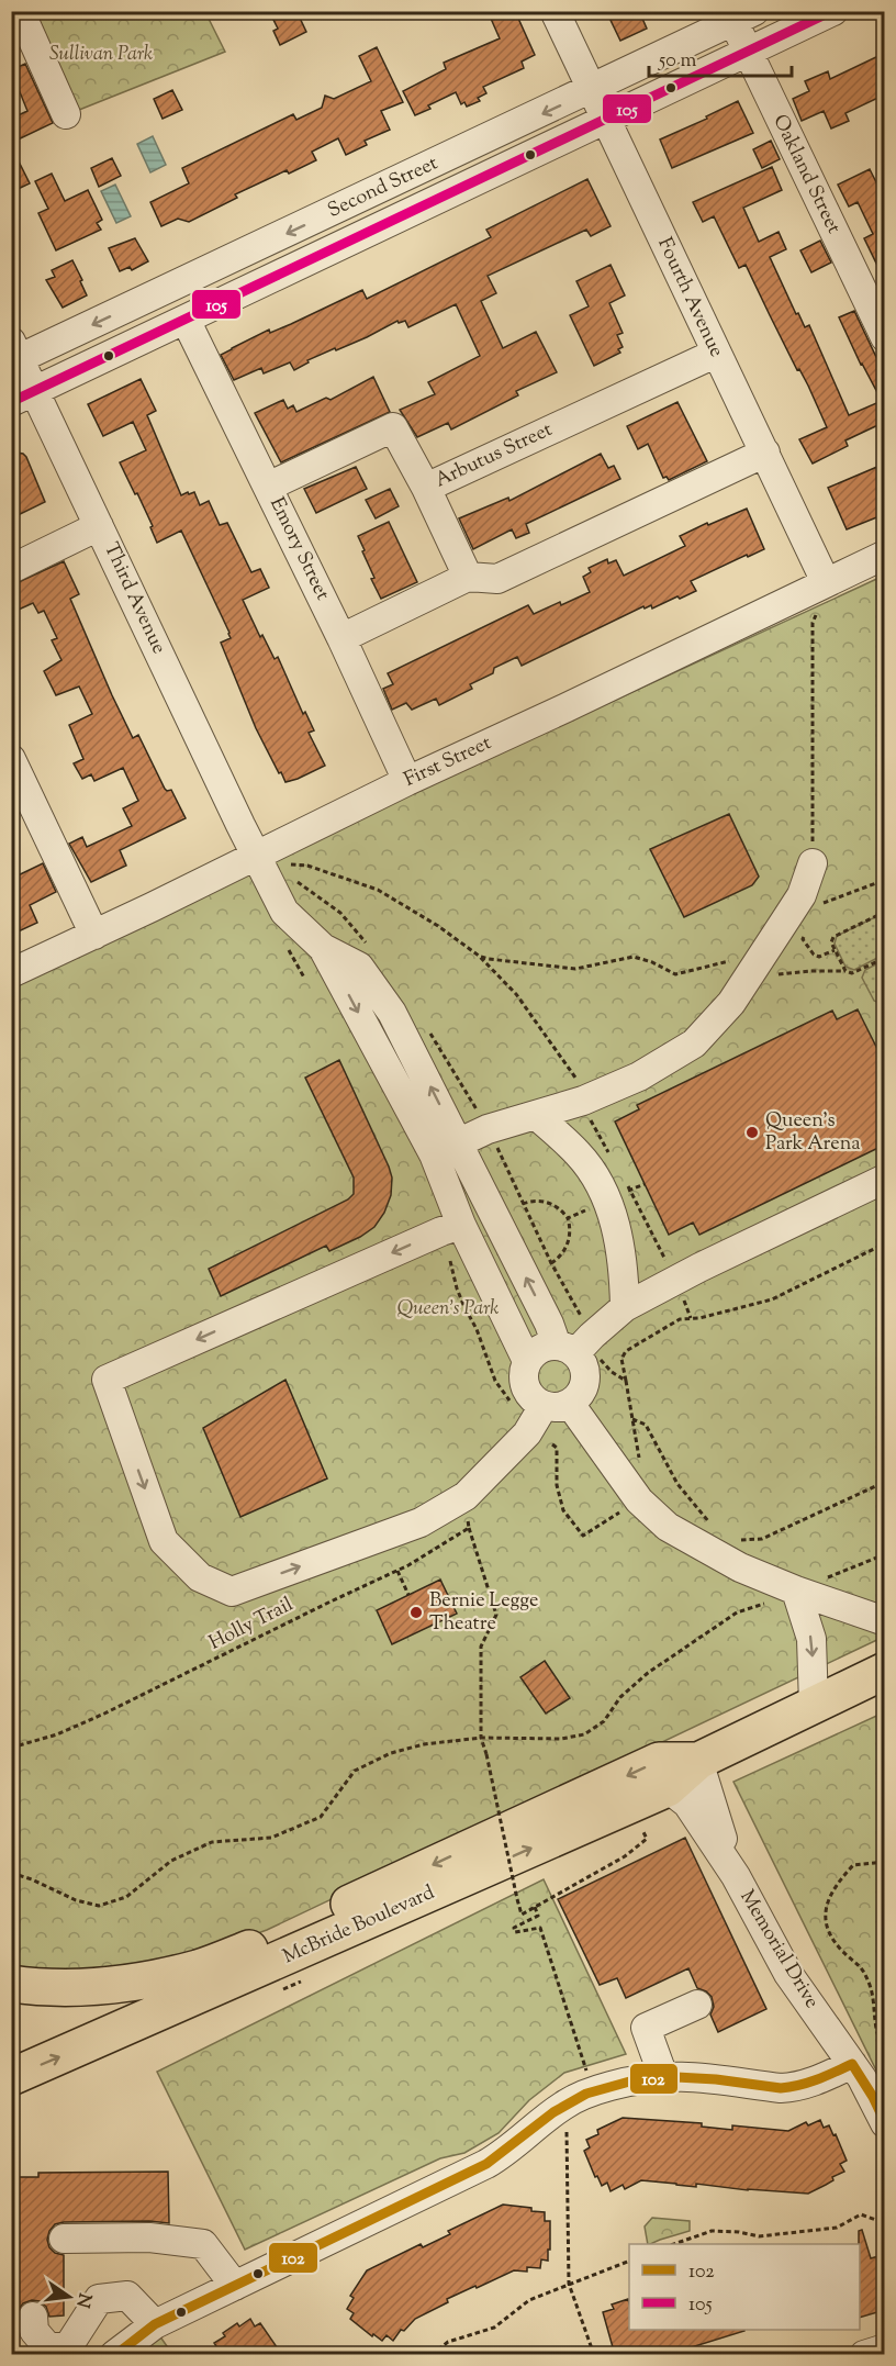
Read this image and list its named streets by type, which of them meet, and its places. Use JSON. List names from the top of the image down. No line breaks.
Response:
{"streets":{"main road":["McBride Boulevard"],"street":["Oakland Street","Second Street","Fourth Avenue","Arbutus Street","Emory Street","Third Avenue","First Street","Memorial Drive"],"path":["Holly Trail"]},"crossings":[["Oakland Street","Second Street"],["Second Street","Fourth Avenue"],["Second Street","Emory Street"],["Second Street","Third Avenue"],["Fourth Avenue","Arbutus Street"],["Fourth Avenue","First Street"],["Arbutus Street","Emory Street"],["Emory Street","First Street"],["Third Avenue","First Street"],["McBride Boulevard","Memorial Drive"]],"parks":["Sullivan Park","Queen's Park"],"places":["Queen's Park Arena","Bernie Legge Theatre"],"lines":["transit line 105","transit line 102"],"legend":["102","105"],"scale_bar":"50 m","north":"right"}
